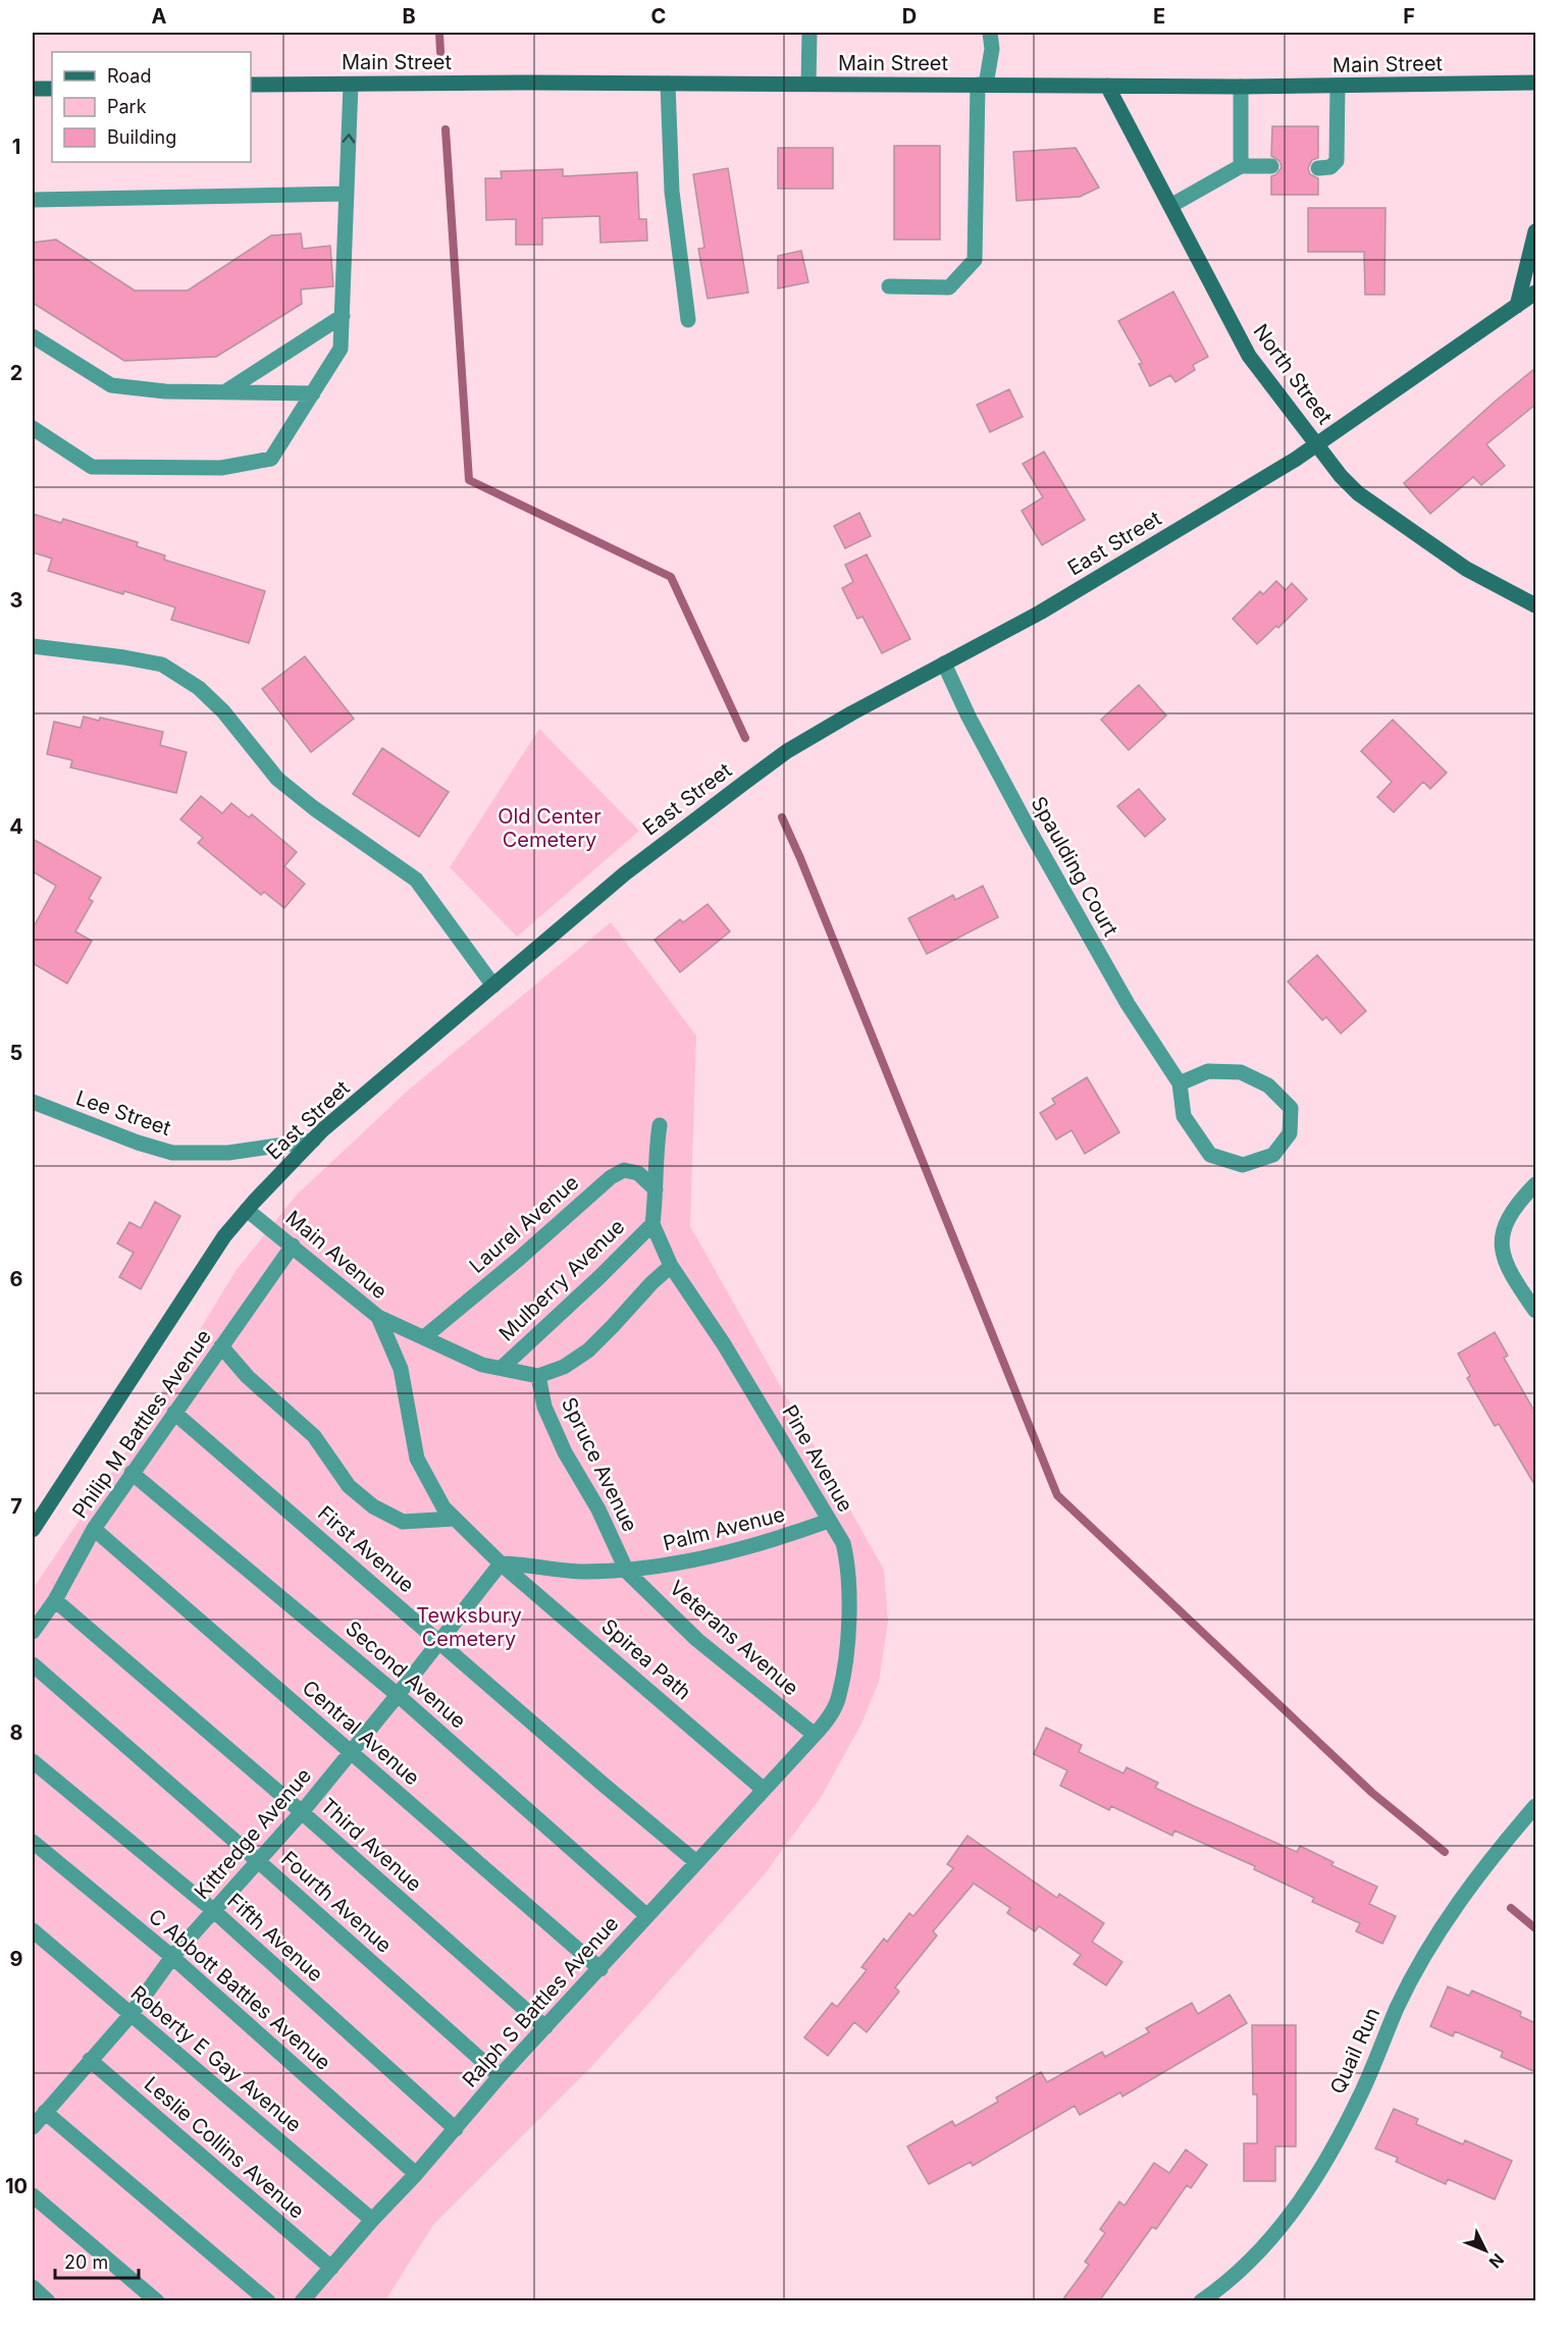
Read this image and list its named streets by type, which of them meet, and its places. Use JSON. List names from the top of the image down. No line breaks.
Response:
{"streets":{"main road":["Main Street","North Street","East Street"],"street":["Spaulding Court","Lee Street","Laurel Avenue","Main Avenue","Mulberry Avenue","Philip M Battles Avenue","Pine Avenue","Spruce Avenue","Palm Avenue","First Avenue","Veterans Avenue","Spirea Path","Second Avenue","Central Avenue","Kittredge Avenue","Third Avenue","Fourth Avenue","Fifth Avenue","C Abbott Battles Avenue","Ralph S Battles Avenue","Quail Run","Roberty E Gay Avenue","Leslie Collins Avenue"]},"crossings":[["Main Street","North Street"],["North Street","East Street"],["East Street","Spaulding Court"],["East Street","Lee Street"],["East Street","Main Avenue"],["Main Avenue","Philip M Battles Avenue"],["Main Avenue","Palm Avenue"],["Main Avenue","Spirea Path"],["Main Avenue","Kittredge Avenue"],["Mulberry Avenue","Pine Avenue"],["Philip M Battles Avenue","First Avenue"],["Philip M Battles Avenue","Second Avenue"],["Philip M Battles Avenue","Central Avenue"],["Philip M Battles Avenue","Third Avenue"],["Pine Avenue","Palm Avenue"],["Pine Avenue","Veterans Avenue"],["Pine Avenue","Ralph S Battles Avenue"],["Spruce Avenue","Palm Avenue"],["Spruce Avenue","Veterans Avenue"],["Palm Avenue","Veterans Avenue"],["Palm Avenue","Spirea Path"],["Palm Avenue","Kittredge Avenue"],["First Avenue","Kittredge Avenue"],["First Avenue","Ralph S Battles Avenue"],["Veterans Avenue","Ralph S Battles Avenue"],["Spirea Path","Kittredge Avenue"],["Spirea Path","Ralph S Battles Avenue"],["Second Avenue","Kittredge Avenue"],["Second Avenue","Ralph S Battles Avenue"],["Central Avenue","Kittredge Avenue"],["Central Avenue","Ralph S Battles Avenue"],["Kittredge Avenue","Third Avenue"],["Kittredge Avenue","Fourth Avenue"],["Kittredge Avenue","Fifth Avenue"],["Kittredge Avenue","C Abbott Battles Avenue"],["Kittredge Avenue","Roberty E Gay Avenue"],["Kittredge Avenue","Leslie Collins Avenue"],["Third Avenue","Ralph S Battles Avenue"],["Fourth Avenue","Ralph S Battles Avenue"],["Fifth Avenue","Ralph S Battles Avenue"],["C Abbott Battles Avenue","Ralph S Battles Avenue"],["Ralph S Battles Avenue","Roberty E Gay Avenue"],["Ralph S Battles Avenue","Leslie Collins Avenue"]],"parks":["Old Center Cemetery","Tewksbury Cemetery"],"legend":["Road","Park","Building"],"scale_bar":"20 m","north":"bottom right","grid":{"columns":["A","B","C","D","E","F"],"rows":["1","2","3","4","5","6","7","8","9","10"]}}
